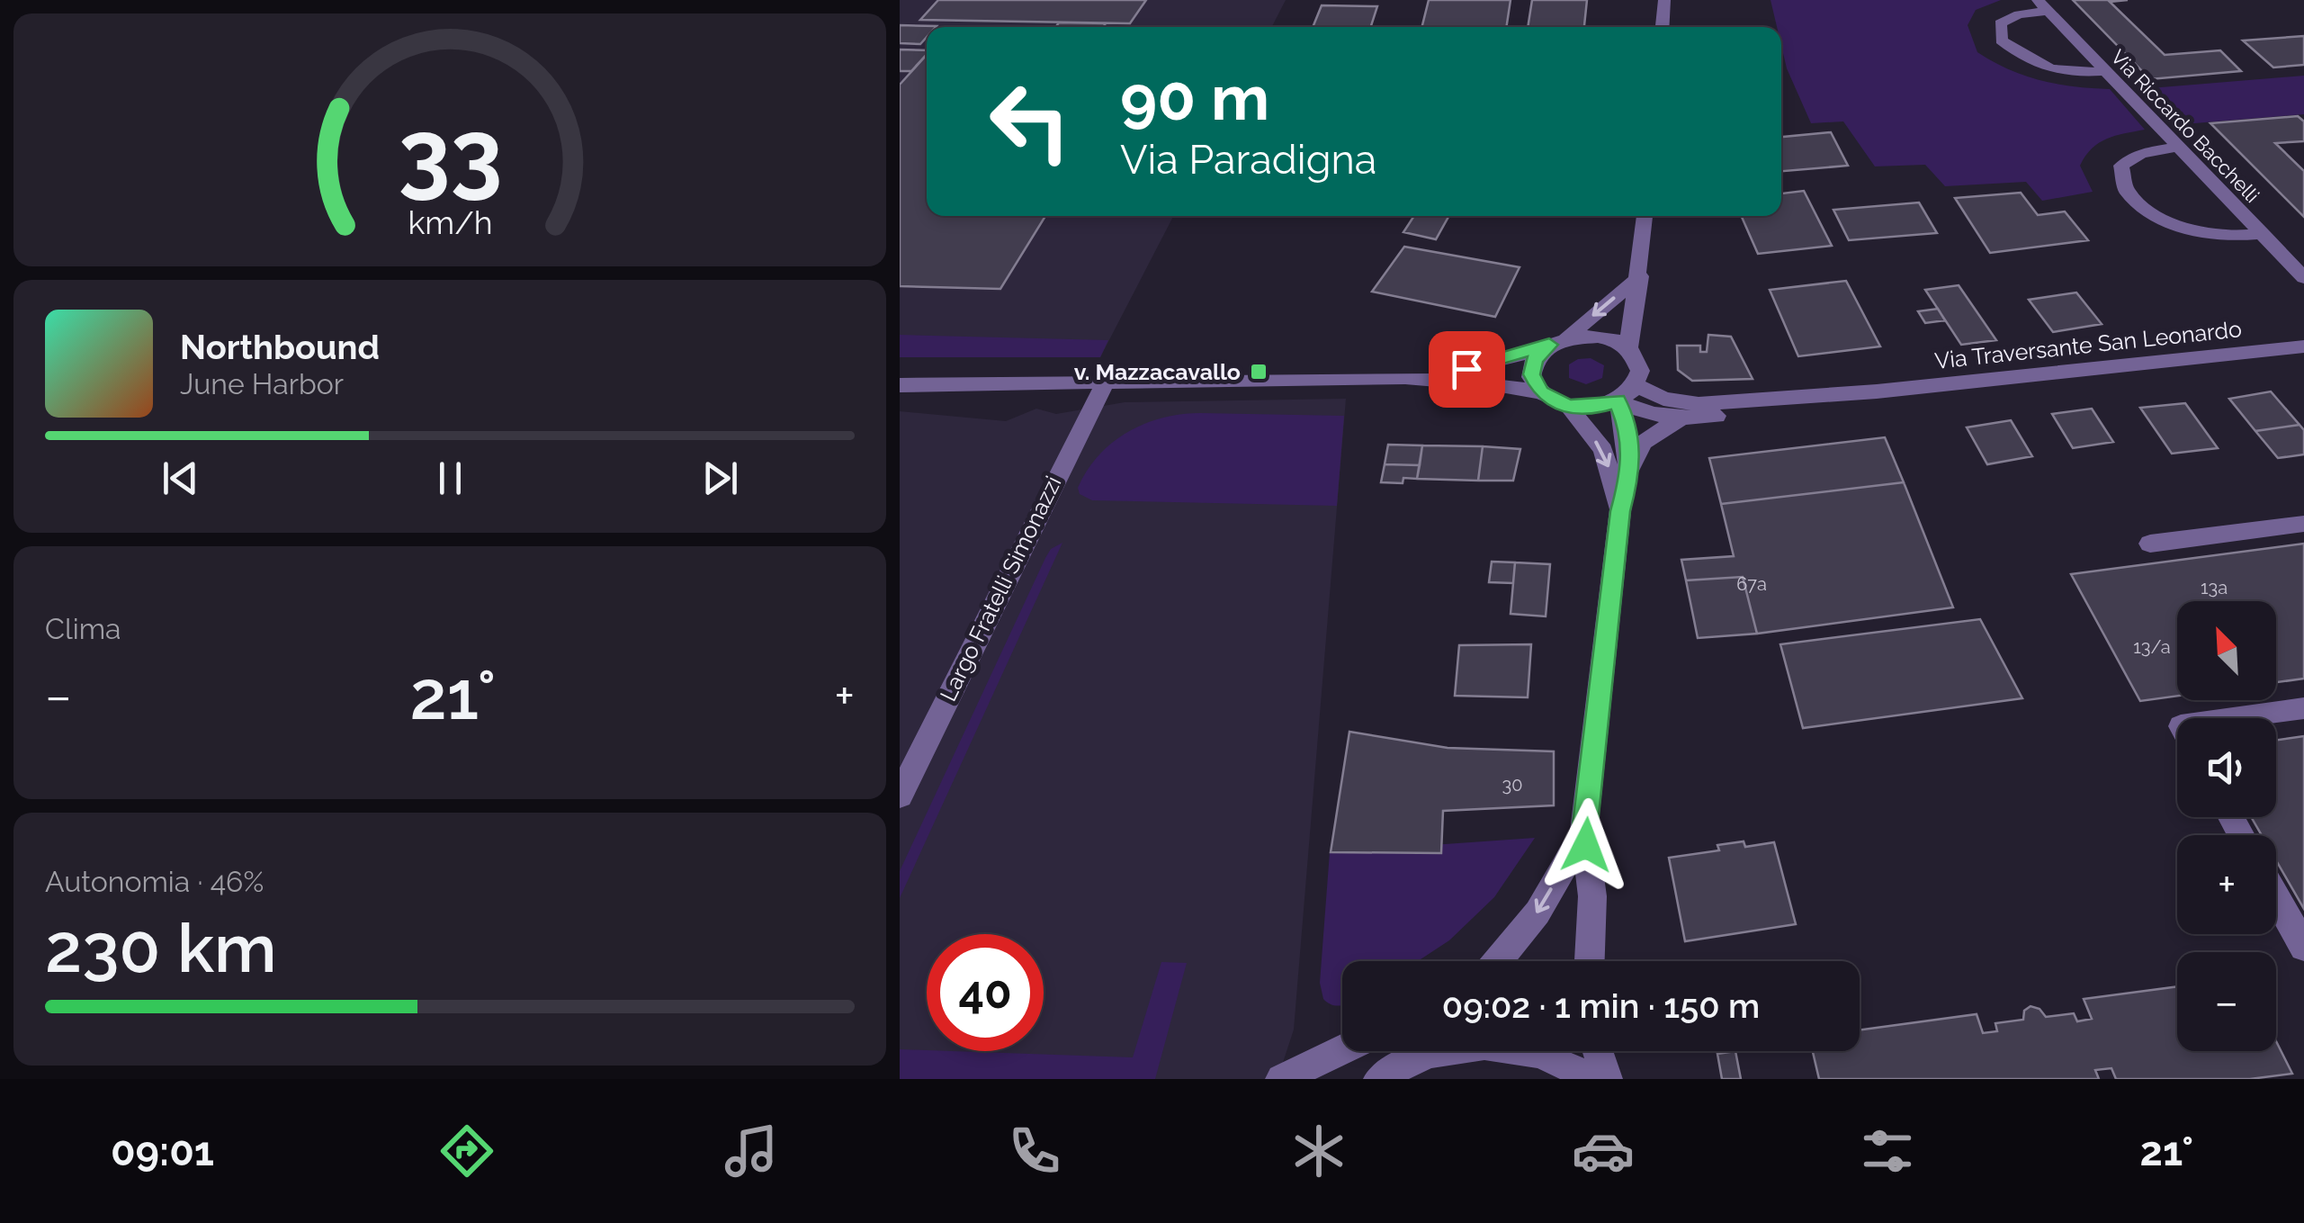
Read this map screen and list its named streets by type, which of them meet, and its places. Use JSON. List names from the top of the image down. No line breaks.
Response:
{"streets":{"street":["Via Riccardo Bacchelli","Via Traversante San Leonardo","Largo Fratelli Simonazzi"]},"places":{"transit":["v. Mazzacavallo"]},"house_numbers":["67a","13a","13/a","30"],"north":"top left","page":{"turn":["90 m","Via Paradigna"],"song":["Northbound","June Harbor"],"tile":["Clima",["Autonomia · 46%","230 km"]],"map_buttons":["+","−"],"heat":["−","21°","+"],"limit":"40","trip":"09:02 · 1 min · 150 m","tabs":["09:01","21°"],"gauge":["33","km/h"]}}
